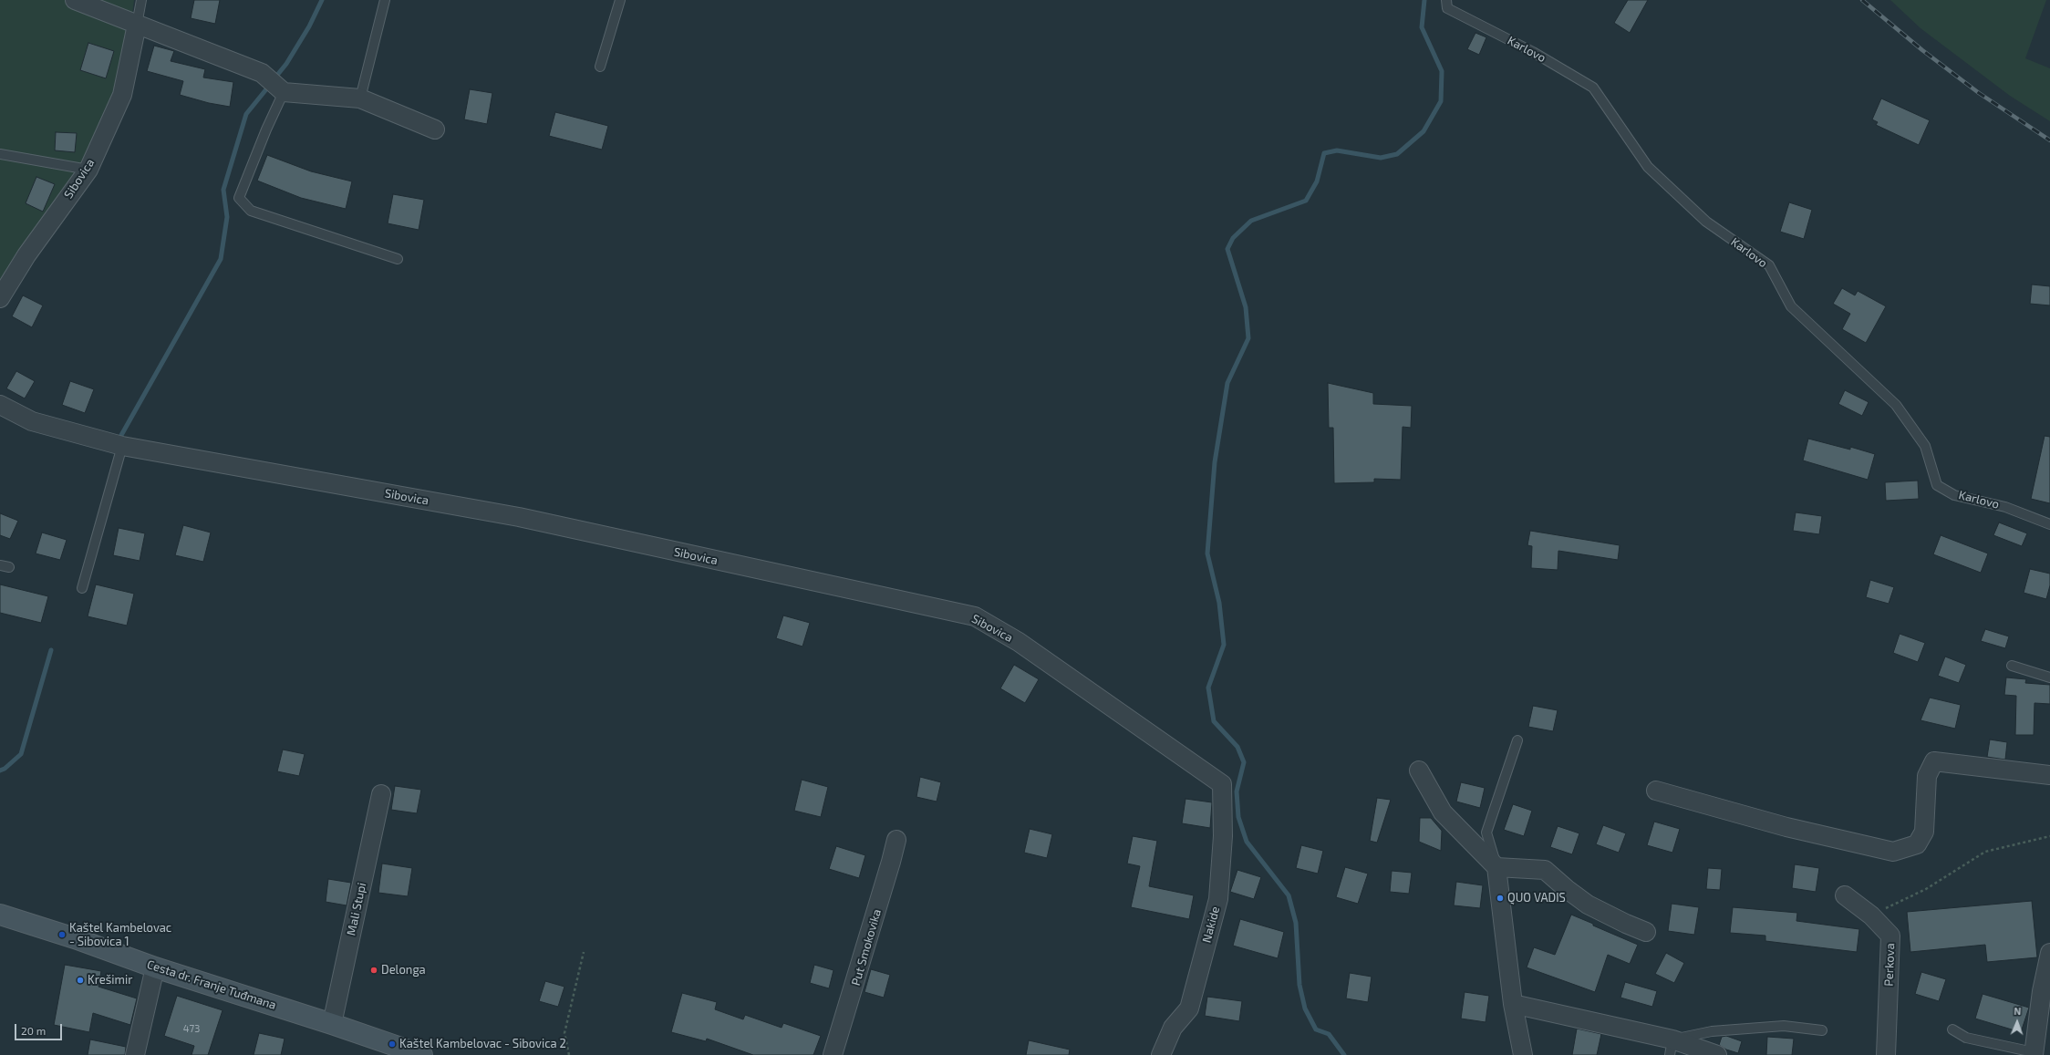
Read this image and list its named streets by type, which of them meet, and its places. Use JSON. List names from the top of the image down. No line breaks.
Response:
{"streets":{"main road":["Cesta dr. Franje Tuđmana"],"street":["Sibovica","Mali Stupi","Nakide","Put Smokovika","Perkova"],"lane":["Karlovo"]},"crossings":[["Sibovica","Nakide"],["Mali Stupi","Cesta dr. Franje Tuđmana"]],"places":["QUO VADIS","Kaštel Kambelovac - Sibovica 1","Delonga","Krešimir","Kaštel Kambelovac - Sibovica 2"],"house_numbers":["473"],"scale_bar":"20 m","north":"top"}
